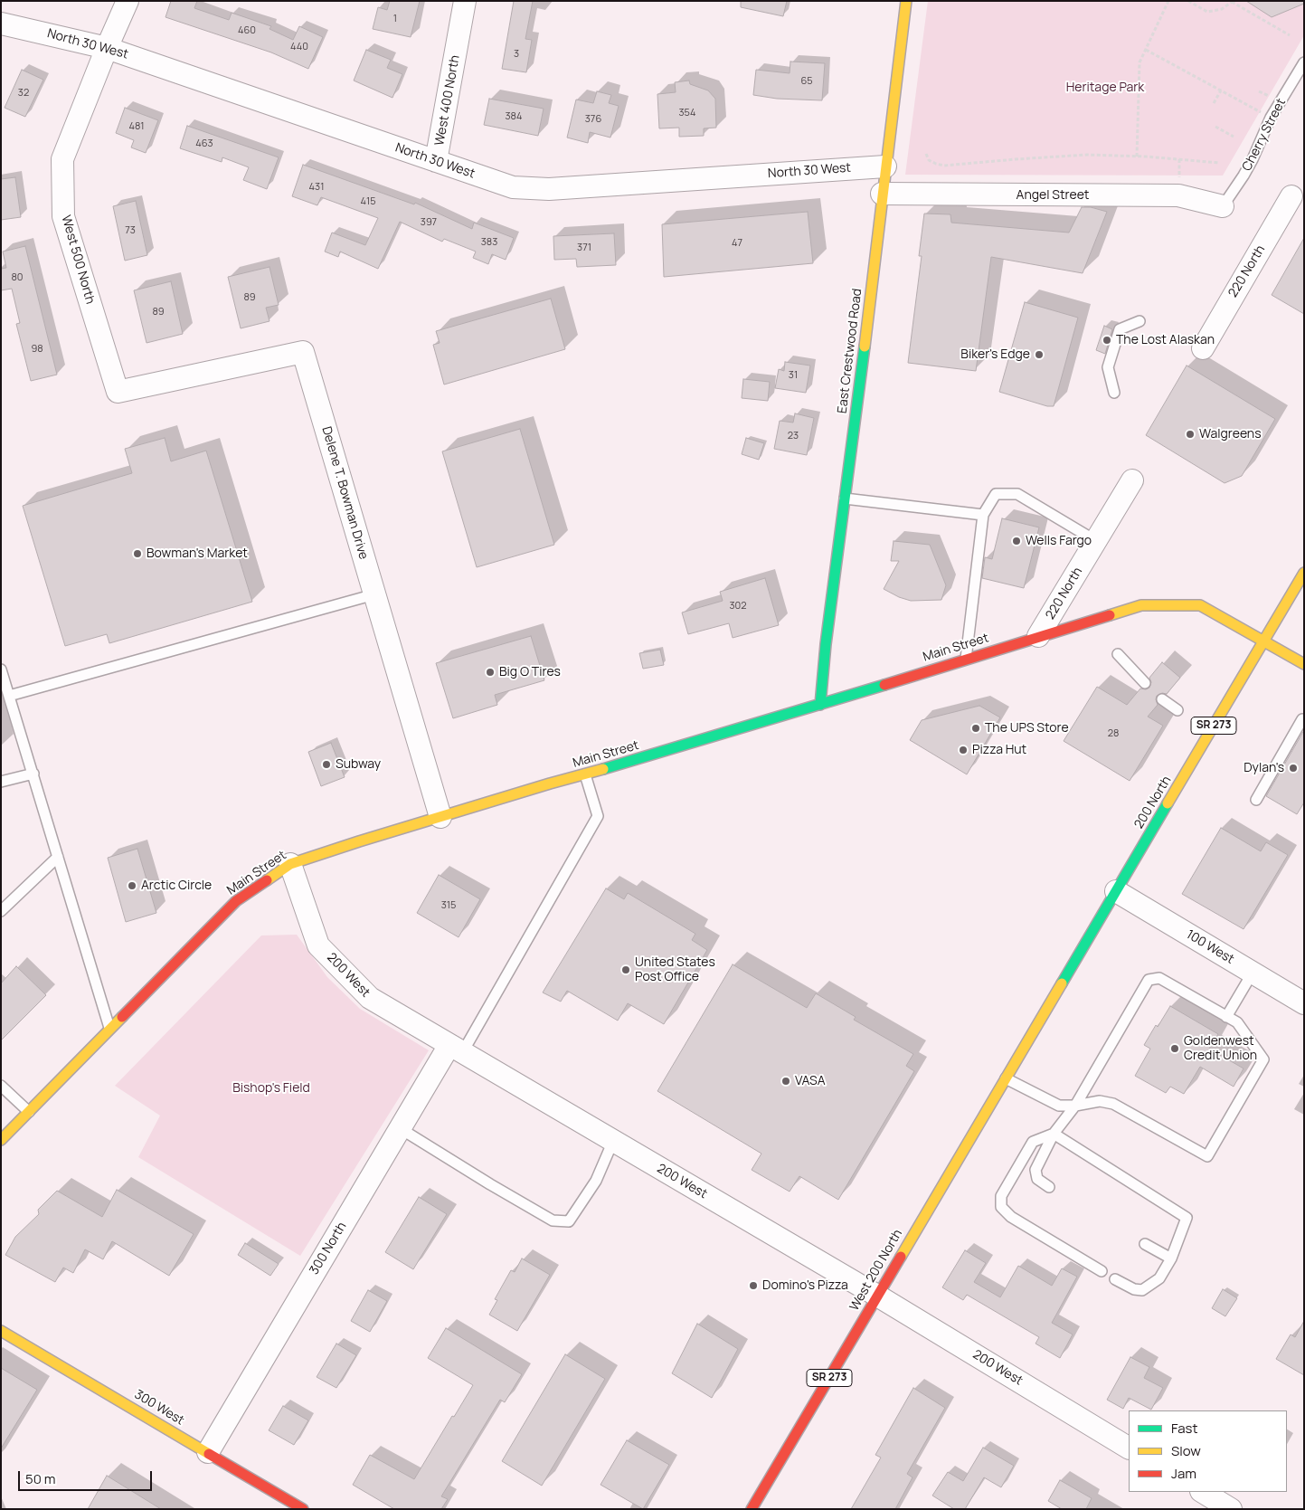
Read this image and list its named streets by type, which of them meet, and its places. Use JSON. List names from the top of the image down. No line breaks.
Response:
{"streets":{"main road":["East Crestwood Road","Main Street","SR 273","200 North","West 200 North","300 West"],"street":["North 30 West","West 400 North","Angel Street","West 500 North","220 North","Delene T. Bowman Drive","100 West","200 West","300 North"],"lane":["Cherry Street"]},"crossings":[["North 30 West","West 400 North"],["North 30 West","West 500 North"],["North 30 West","East Crestwood Road"],["Cherry Street","Angel Street"],["Angel Street","East Crestwood Road"],["West 500 North","Delene T. Bowman Drive"],["220 North","Main Street"],["East Crestwood Road","Main Street"],["Delene T. Bowman Drive","Main Street"],["Main Street","200 North"],["Main Street","200 West"],["200 North","100 West"],["200 North","West 200 North"],["200 West","300 North"],["200 West","West 200 North"],["300 North","300 West"]],"parks":["Heritage Park","Bishop's Field"],"places":["The Lost Alaskan","Biker's Edge","Walgreens","Wells Fargo","Bowman's Market","Big O Tires","The UPS Store","Pizza Hut","Subway","Dylan's","Arctic Circle","United States Post Office","Goldenwest Credit Union","VASA","Domino's Pizza"],"house_numbers":["1","460","440","3","65","32","354","384","376","481","463","431","415","397","73","383","47","371","80","89","89","98","31","23","302","28","315"],"legend":["Fast","Slow","Jam"],"scale_bar":"50 m"}
